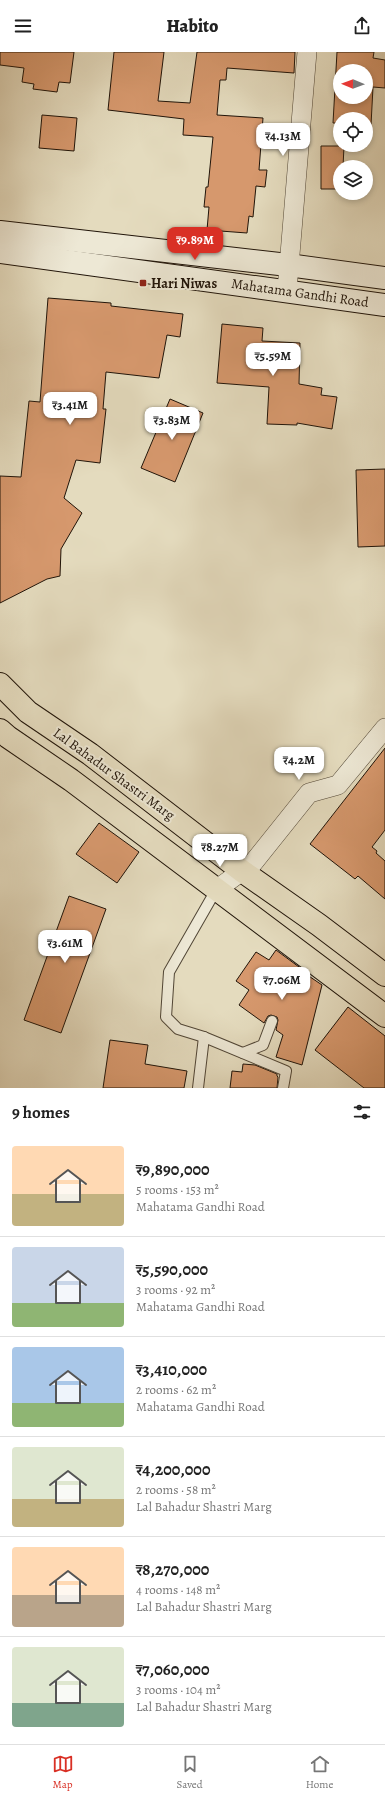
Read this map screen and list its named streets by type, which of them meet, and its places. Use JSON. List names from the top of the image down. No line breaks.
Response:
{"streets":{"main road":["Mahatama Gandhi Road","Lal Bahadur Shastri Marg"]},"places":{"transit":["Hari Niwas"]},"north":"left","page":{"header":"Habito","price":["₹4.13M","₹9.89M","₹5.59M","₹3.41M","₹3.83M","₹4.2M","₹8.27M","₹3.61M","₹7.06M"],"heading":"9 homes","list":[{"name":"₹9,890,000","note":"5 rooms · 153 m² · Mahatama Gandhi Road"},{"name":"₹5,590,000","note":"3 rooms · 92 m² · Mahatama Gandhi Road"},{"name":"₹3,410,000","note":"2 rooms · 62 m² · Mahatama Gandhi Road"},{"name":"₹4,200,000","note":"2 rooms · 58 m² · Lal Bahadur Shastri Marg"},{"name":"₹8,270,000","note":"4 rooms · 148 m² · Lal Bahadur Shastri Marg"},{"name":"₹7,060,000","note":"3 rooms · 104 m² · Lal Bahadur Shastri Marg"}],"tabs":["Map","Saved","Home"]}}
